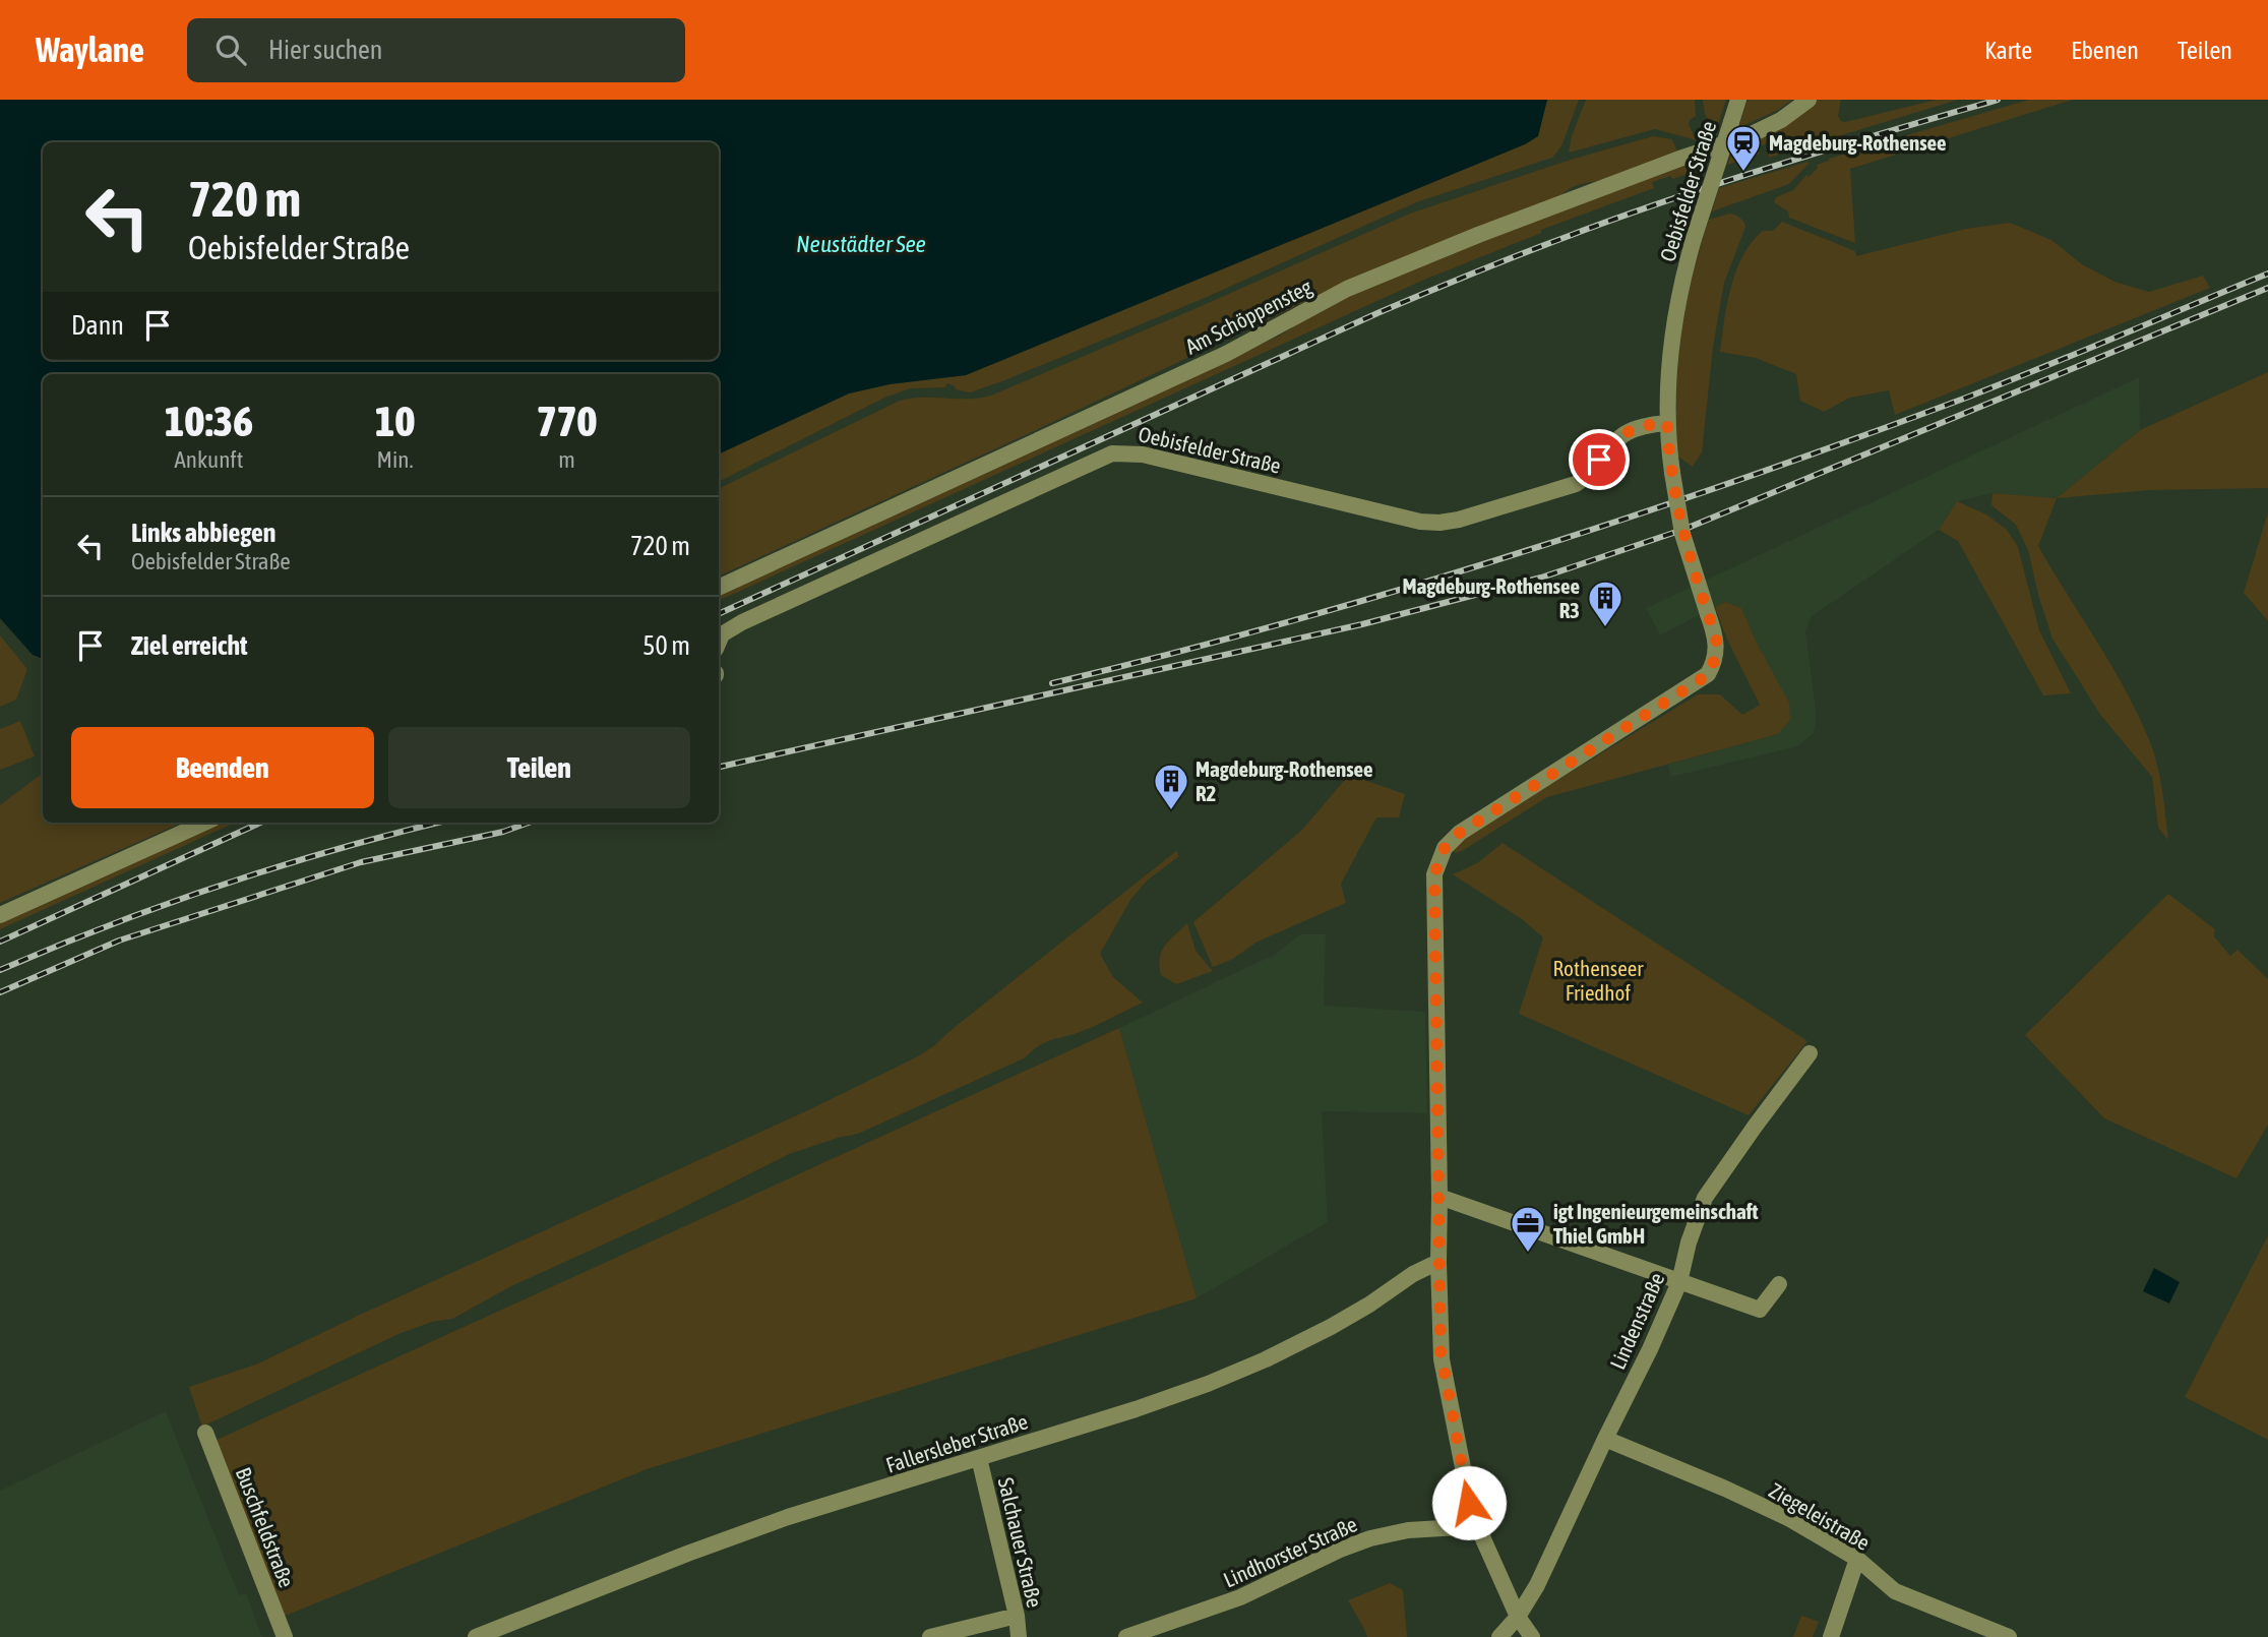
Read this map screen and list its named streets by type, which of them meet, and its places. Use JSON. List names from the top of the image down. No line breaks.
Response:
{"streets":{"street":["Oebisfelder Straße","Am Schöppensteg","Lindenstraße","Fallersleber Straße","Ziegeleistraße","Buschfeldstraße","Salchauer Straße","Lindhorster Straße"]},"crossings":[["Oebisfelder Straße","Lindenstraße"],["Oebisfelder Straße","Fallersleber Straße"],["Oebisfelder Straße","Lindhorster Straße"],["Lindenstraße","Ziegeleistraße"],["Fallersleber Straße","Salchauer Straße"]],"water":["Neustädter See"],"parks":["Rothenseer Friedhof"],"places":{"station":["Magdeburg-Rothensee"],"building":["Magdeburg-Rothensee R3","Magdeburg-Rothensee R2"],"office":["igt Ingenieurgemeinschaft Thiel GmbH"]},"page":{"header":"Waylane","search":"Hier suchen","nav":["Karte","Ebenen","Teilen"],"turn":["720 m","Oebisfelder Straße"],"then":"Dann","eta":["10:36","Ankunft","10","Min.","770","m"],"list":[{"name":"Links abbiegen","note":"Oebisfelder Straße","value":"720 m"},{"name":"Ziel erreicht","value":"50 m"}],"buttons":["Beenden","Teilen"]}}
